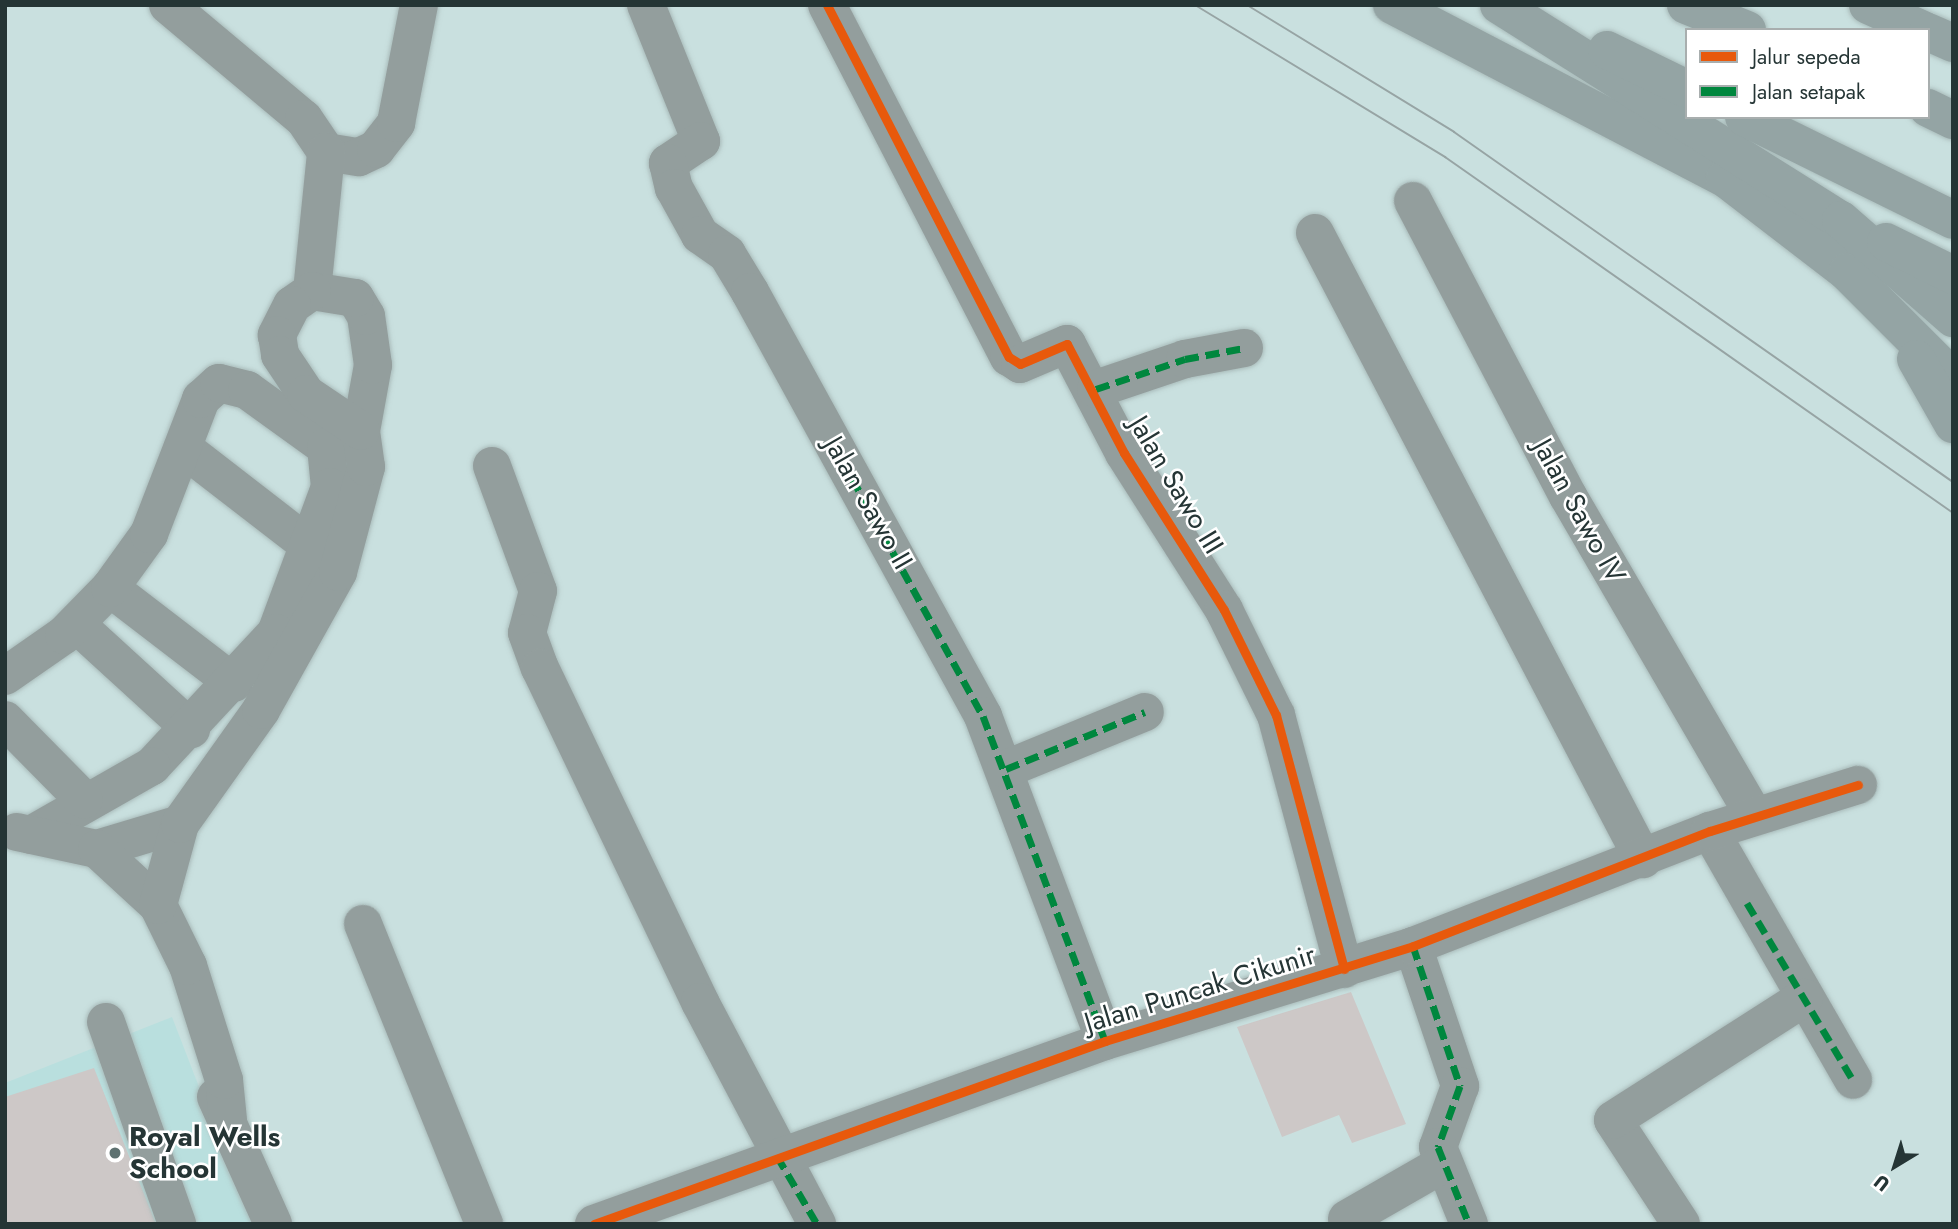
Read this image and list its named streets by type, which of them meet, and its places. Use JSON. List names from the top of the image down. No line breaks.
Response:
{"streets":{"street":["Jalan Sawo III","Jalan Sawo II","Jalan Sawo IV","Jalan Puncak Cikunir"]},"crossings":[["Jalan Sawo III","Jalan Puncak Cikunir"],["Jalan Sawo II","Jalan Puncak Cikunir"],["Jalan Sawo IV","Jalan Puncak Cikunir"]],"places":["Royal Wells School"],"legend":["Jalur sepeda","Jalan setapak"],"north":"bottom left"}
